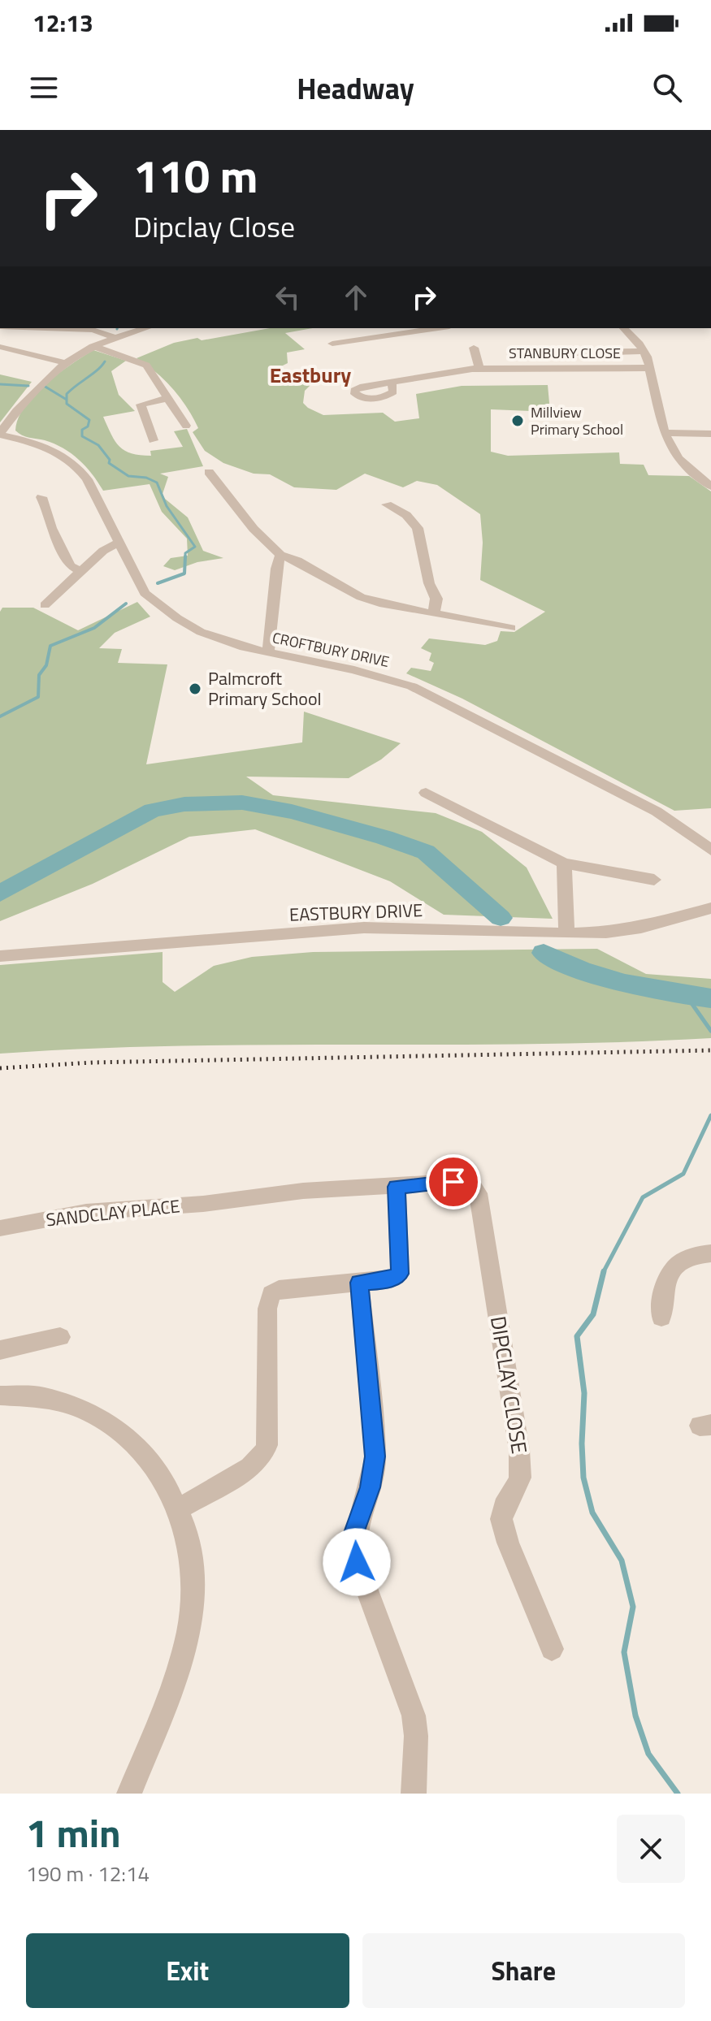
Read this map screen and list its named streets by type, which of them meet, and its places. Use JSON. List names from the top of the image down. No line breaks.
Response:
{"streets":{"street":["STANBURY CLOSE","CROFTBURY DRIVE","EASTBURY DRIVE","SANDCLAY PLACE","DIPCLAY CLOSE"]},"crossings":[["SANDCLAY PLACE","DIPCLAY CLOSE"]],"districts":["Eastbury"],"places":["Millview Primary School","Palmcroft Primary School"],"page":{"status":"12:13","header":"Headway","turn":["110 m","Dipclay Close"],"heading":["1 min","190 m · 12:14"],"buttons":["Exit","Share"]}}
